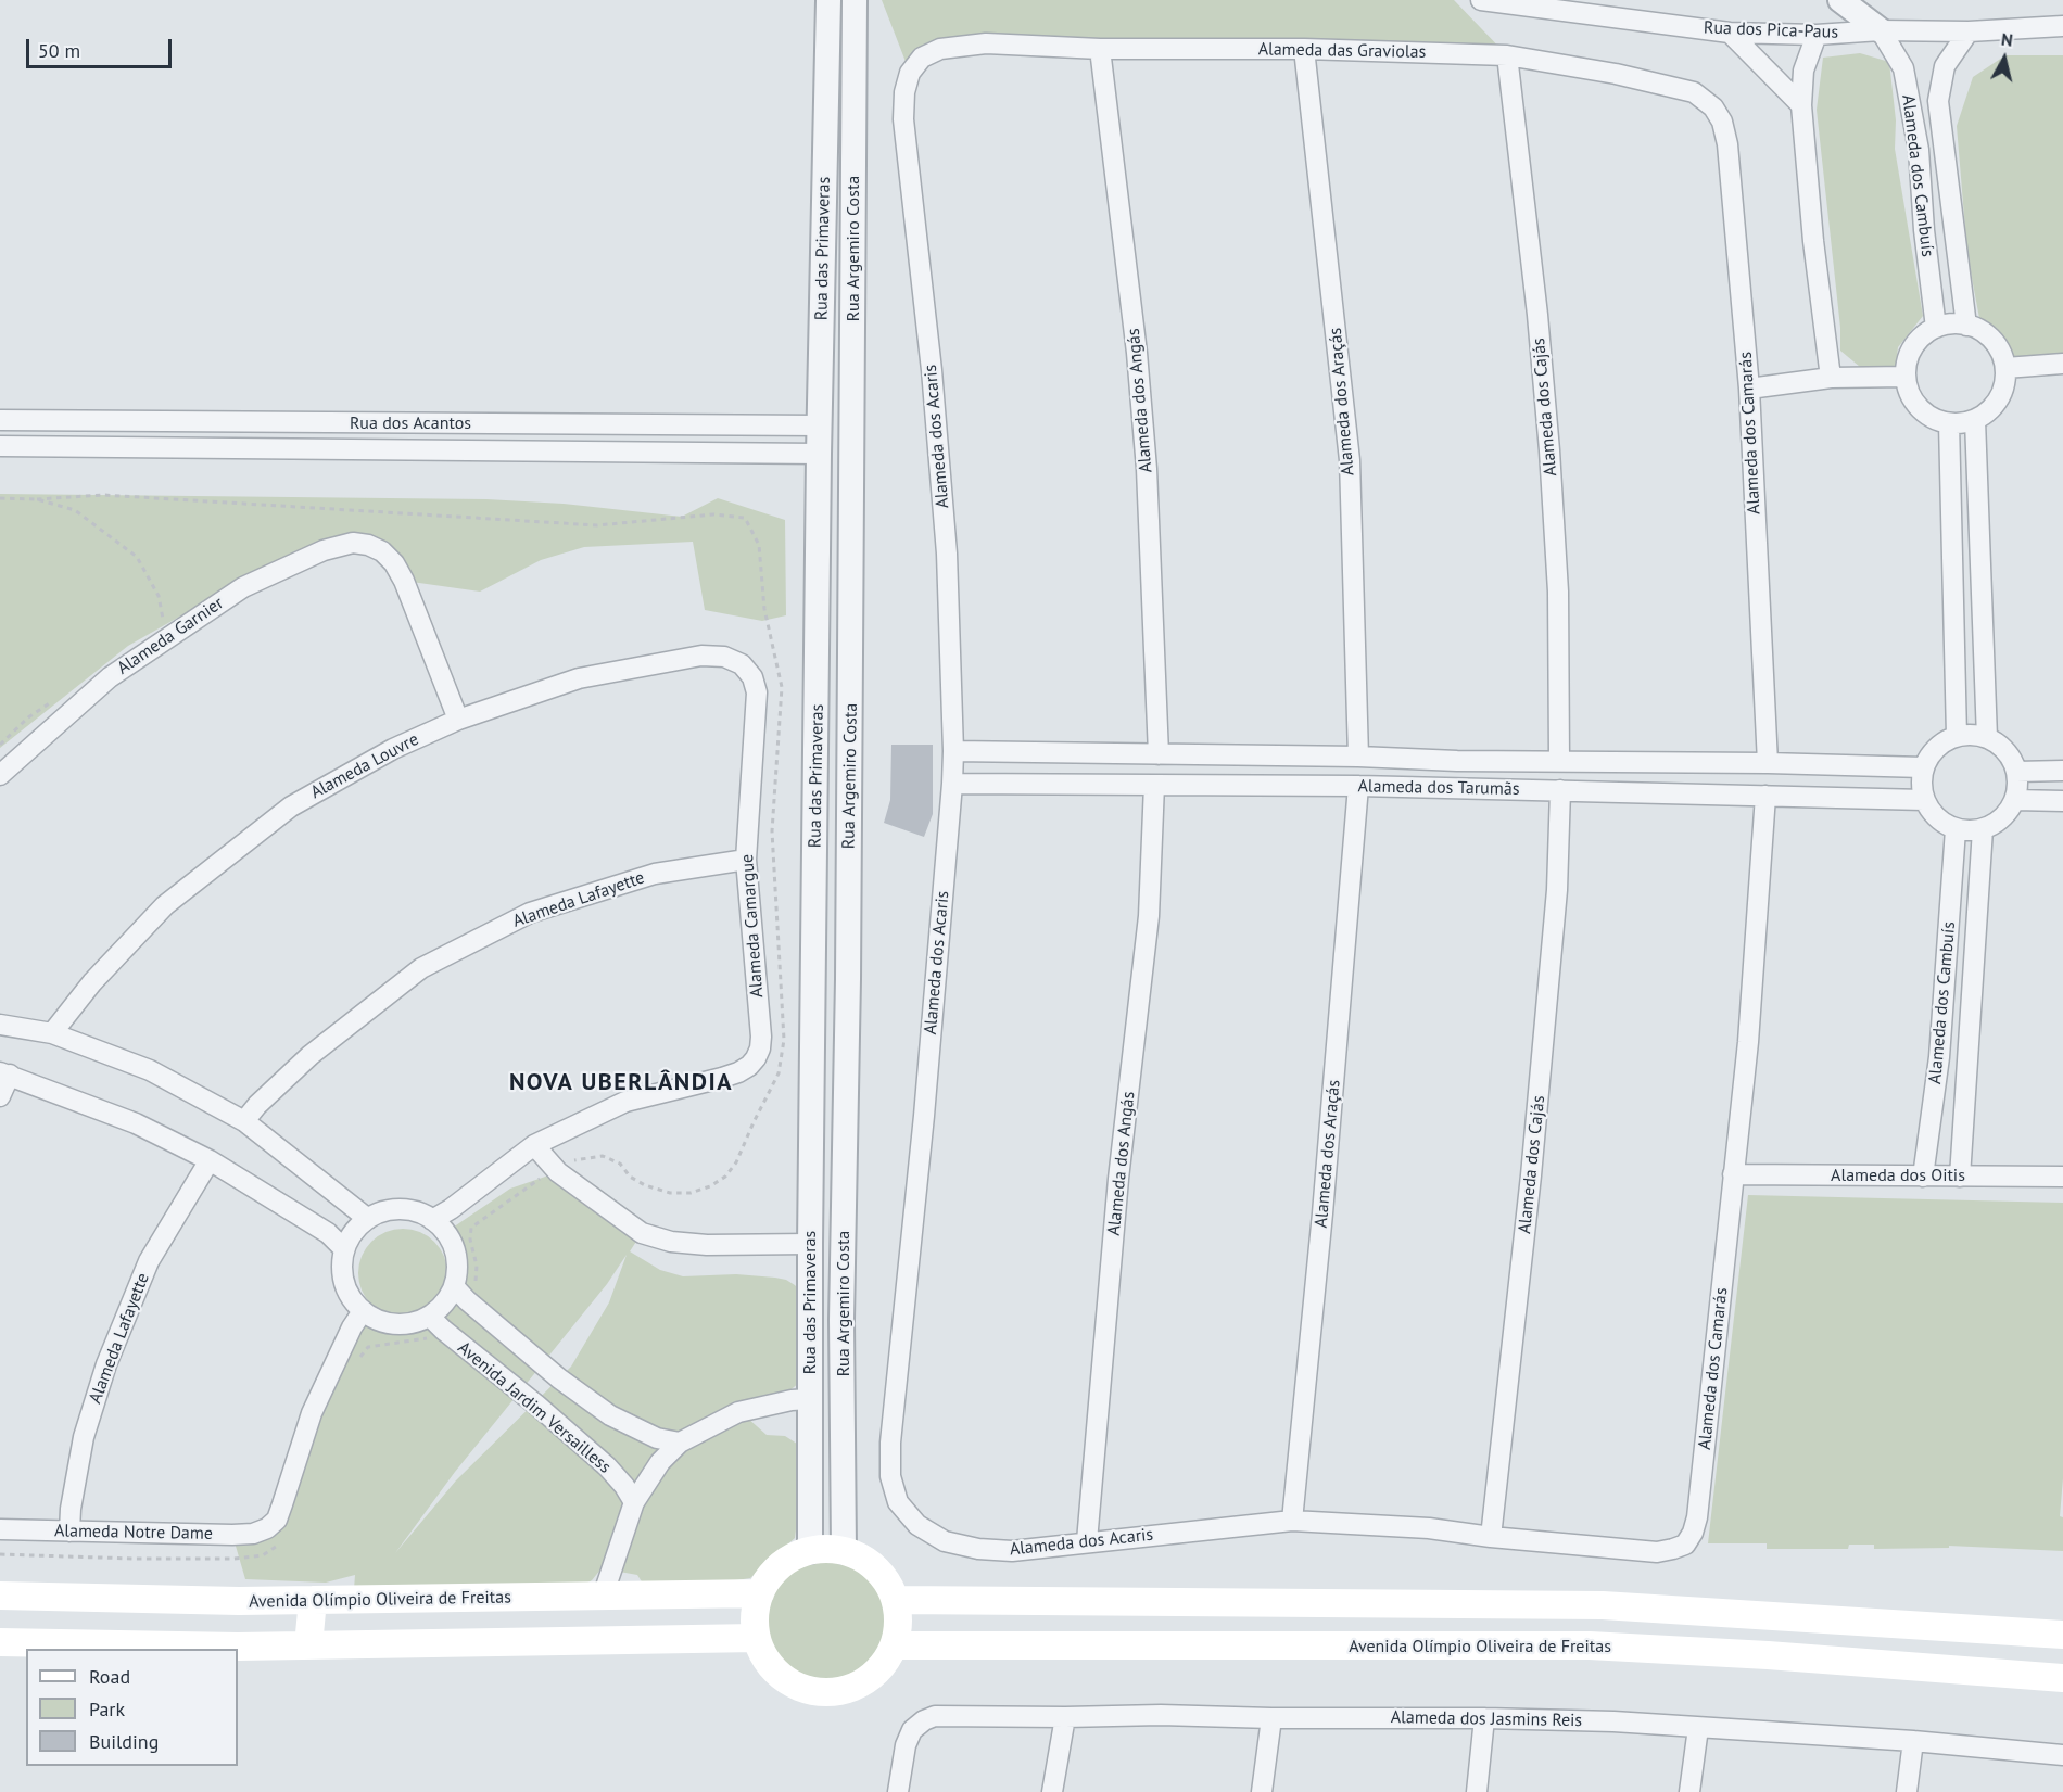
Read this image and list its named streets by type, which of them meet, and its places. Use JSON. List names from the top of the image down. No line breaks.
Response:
{"streets":{"main road":["Avenida Olímpio Oliveira de Freitas"],"street":["Rua dos Pica-Paus","Alameda das Graviolas","Alameda dos Cambuís","Rua das Primaveras","Rua Argemiro Costa","Alameda dos Angás","Alameda dos Araçás","Alameda dos Cajás","Rua dos Acantos","Alameda dos Camarás","Alameda dos Acaris","Alameda Garnier","Alameda Louvre","Alameda dos Tarumãs","Alameda Lafayette","Alameda Camargue","Alameda dos Oitis","Avenida Jardim Versailless","Alameda Notre Dame","Alameda dos Jasmins Reis"]},"crossings":[["Rua dos Pica-Paus","Alameda dos Cambuís"],["Alameda das Graviolas","Alameda dos Angás"],["Alameda das Graviolas","Alameda dos Araçás"],["Alameda das Graviolas","Alameda dos Cajás"],["Alameda das Graviolas","Alameda dos Camarás"],["Alameda das Graviolas","Alameda dos Acaris"],["Alameda dos Cambuís","Alameda dos Tarumãs"],["Alameda dos Cambuís","Alameda dos Oitis"],["Rua das Primaveras","Rua Argemiro Costa"],["Rua das Primaveras","Rua dos Acantos"],["Rua das Primaveras","Avenida Olímpio Oliveira de Freitas"],["Rua Argemiro Costa","Avenida Olímpio Oliveira de Freitas"],["Alameda dos Angás","Alameda dos Acaris"],["Alameda dos Angás","Alameda dos Tarumãs"],["Alameda dos Araçás","Alameda dos Camarás"],["Alameda dos Araçás","Alameda dos Acaris"],["Alameda dos Araçás","Alameda dos Tarumãs"],["Alameda dos Cajás","Alameda dos Camarás"],["Alameda dos Cajás","Alameda dos Tarumãs"],["Alameda dos Camarás","Alameda dos Acaris"],["Alameda dos Camarás","Alameda dos Tarumãs"],["Alameda dos Camarás","Alameda dos Oitis"],["Alameda dos Acaris","Alameda dos Tarumãs"],["Alameda Garnier","Alameda Louvre"],["Alameda Louvre","Alameda Camargue"],["Alameda Lafayette","Alameda Camargue"],["Alameda Lafayette","Alameda Notre Dame"],["Avenida Jardim Versailless","Alameda Notre Dame"]],"districts":["NOVA UBERLÂNDIA"],"legend":["Road","Park","Building"],"scale_bar":"50 m","north":"top"}
